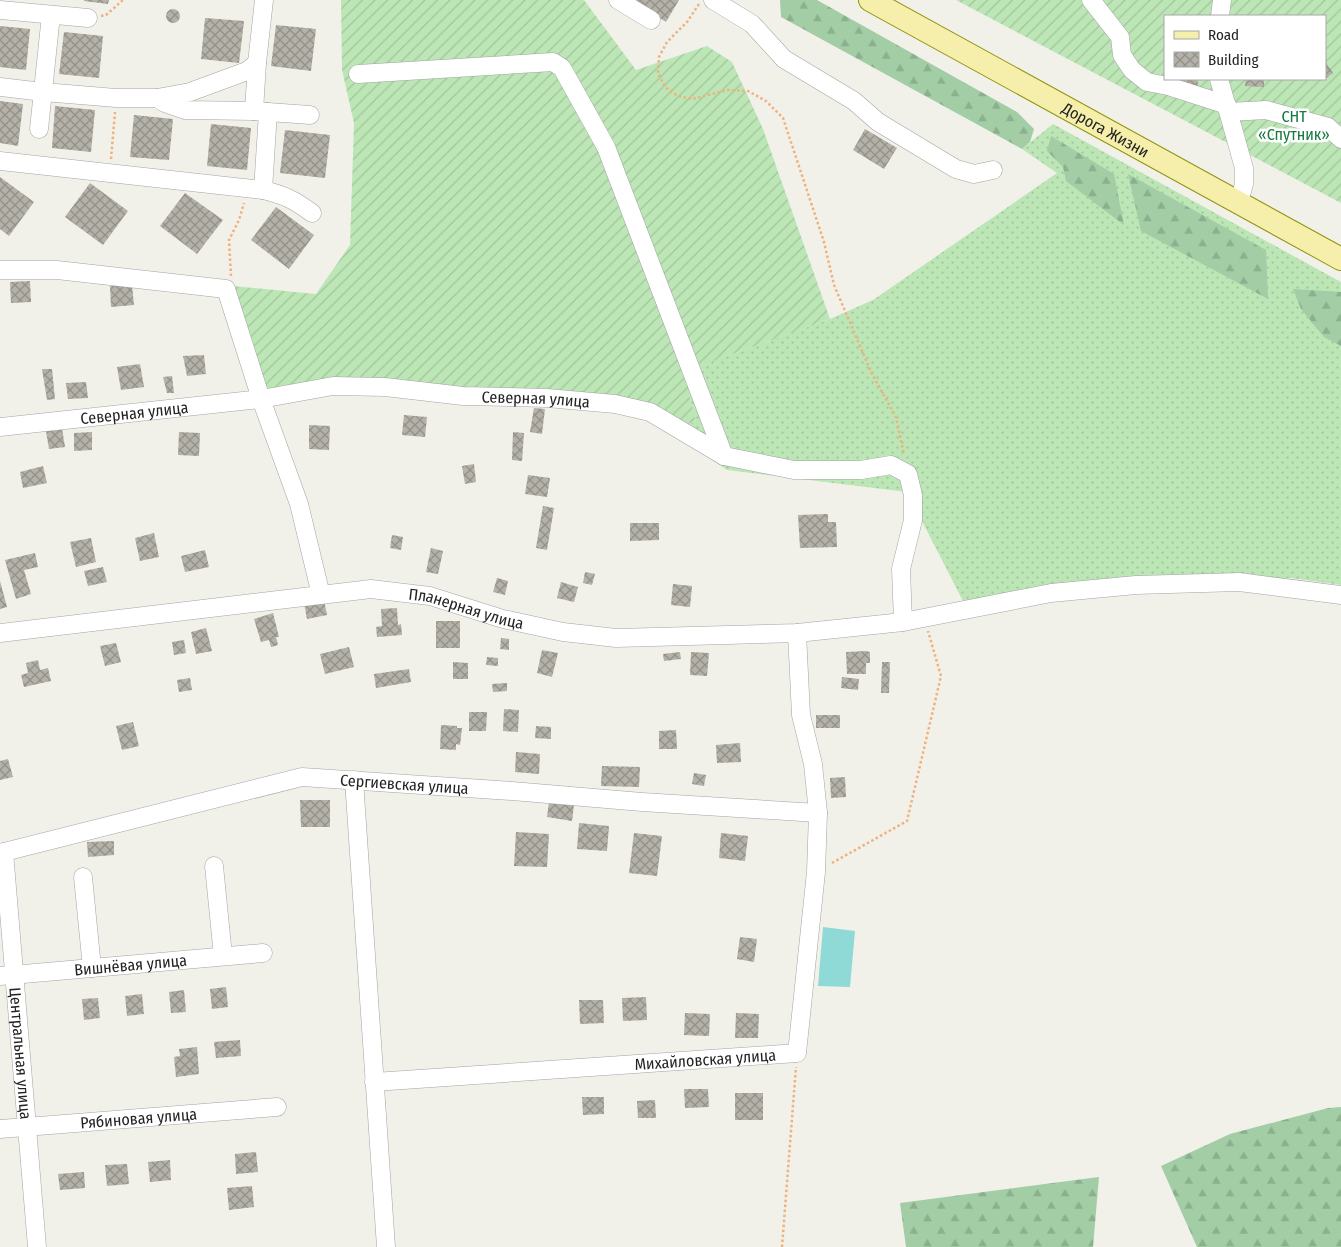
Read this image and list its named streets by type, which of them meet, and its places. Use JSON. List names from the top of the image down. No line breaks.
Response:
{"streets":{"main road":["Дорога Жизни"],"street":["Северная улица","Планерная улица","Сергиевская улица","Вишнёвая улица","Центральная улица","Михайловская улица","Рябиновая улица"]},"crossings":[["Планерная улица","Михайловская улица"],["Сергиевская улица","Центральная улица"],["Сергиевская улица","Михайловская улица"],["Вишнёвая улица","Центральная улица"],["Центральная улица","Рябиновая улица"]],"parks":["СНТ «Спутник»"],"legend":["Road","Building"]}
